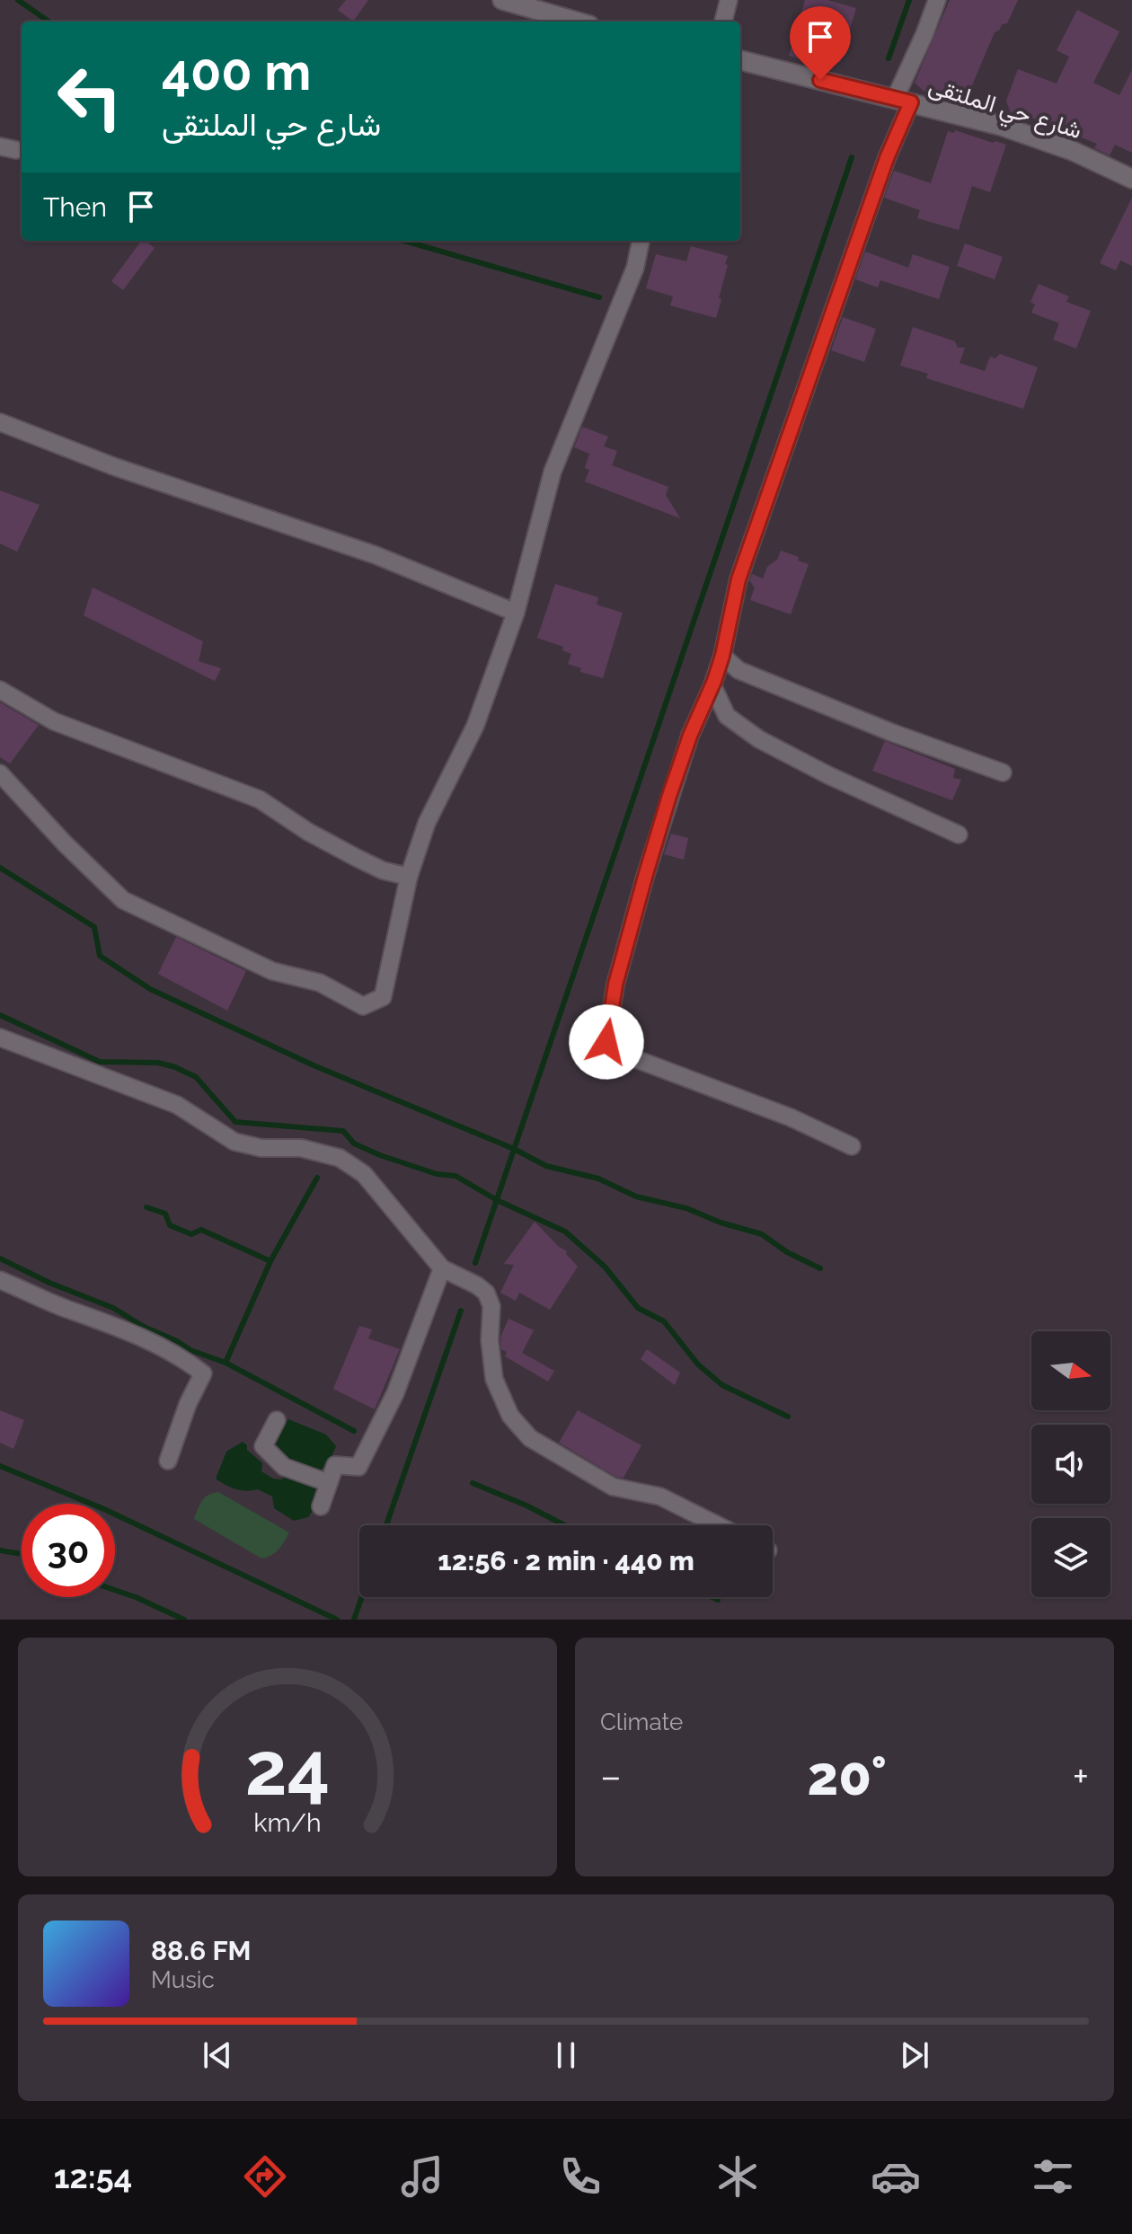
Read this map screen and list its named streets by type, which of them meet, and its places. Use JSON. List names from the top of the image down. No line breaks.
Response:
{"streets":{"street":["شارع حي الملتقى"]},"north":"right","page":{"turn":["400 m","شارع حي الملتقى"],"then":"Then","limit":"30","trip":"12:56 · 2 min · 440 m","tile":"Climate","heat":["−","20°","+"],"song":["88.6 FM","Music"],"tabs":"12:54","gauge":["24","km/h"]}}
